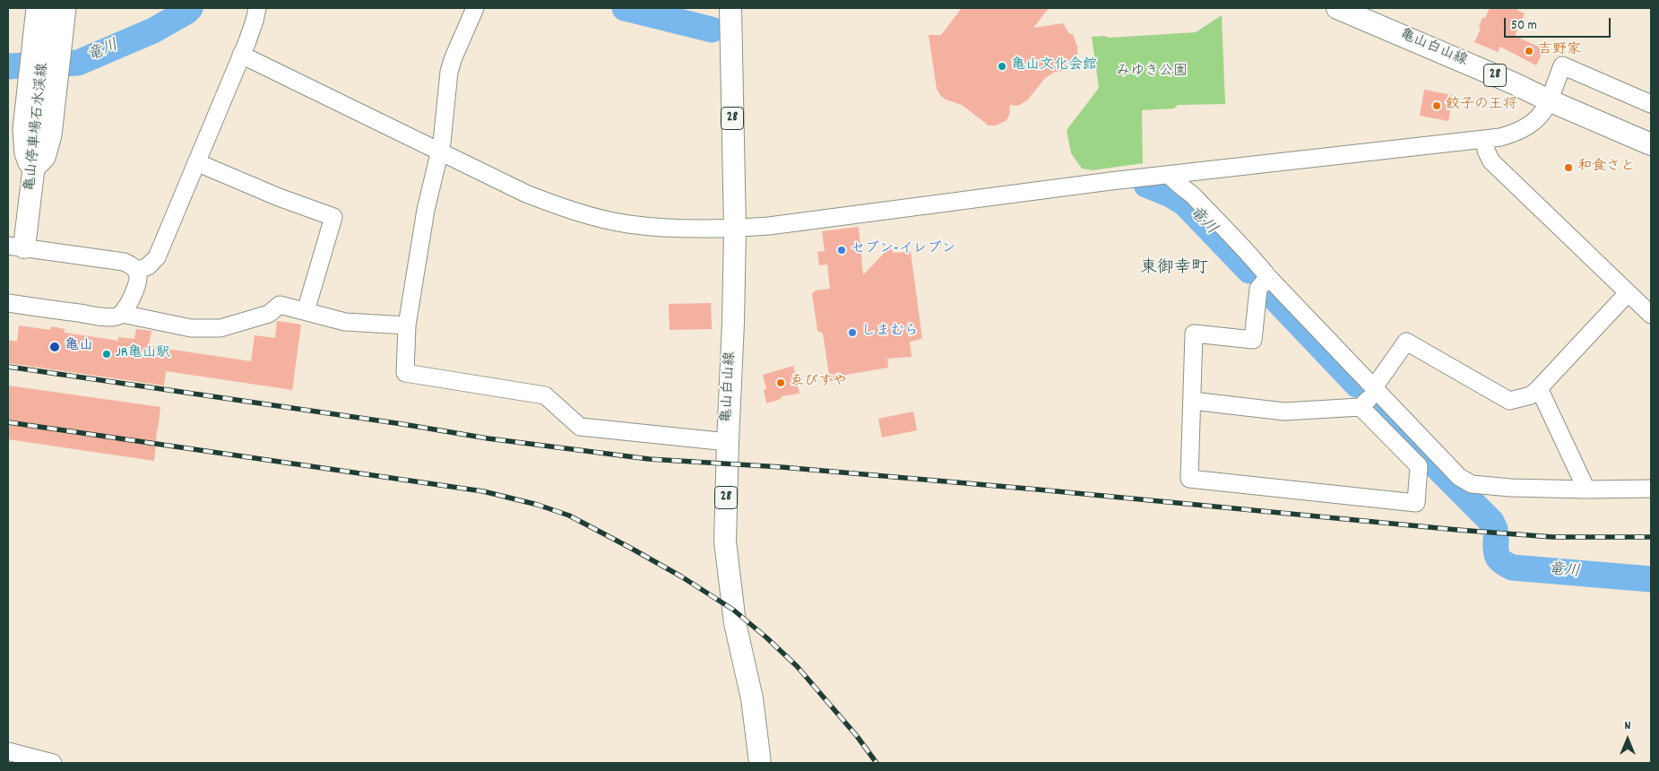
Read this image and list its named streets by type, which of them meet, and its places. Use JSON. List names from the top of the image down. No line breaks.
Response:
{"streets":{"main road":["亀山白山線","28","亀山停車場石水渓線"]},"districts":["東御幸町"],"water":["竜川"],"parks":["みゆき公園"],"places":["吉野家","亀山文化会館","餃子の王将","和食さと","セブン-イレブン","しまむら","亀山","JR亀山駅","ゑびすや"],"scale_bar":"50 m","north":"top"}
